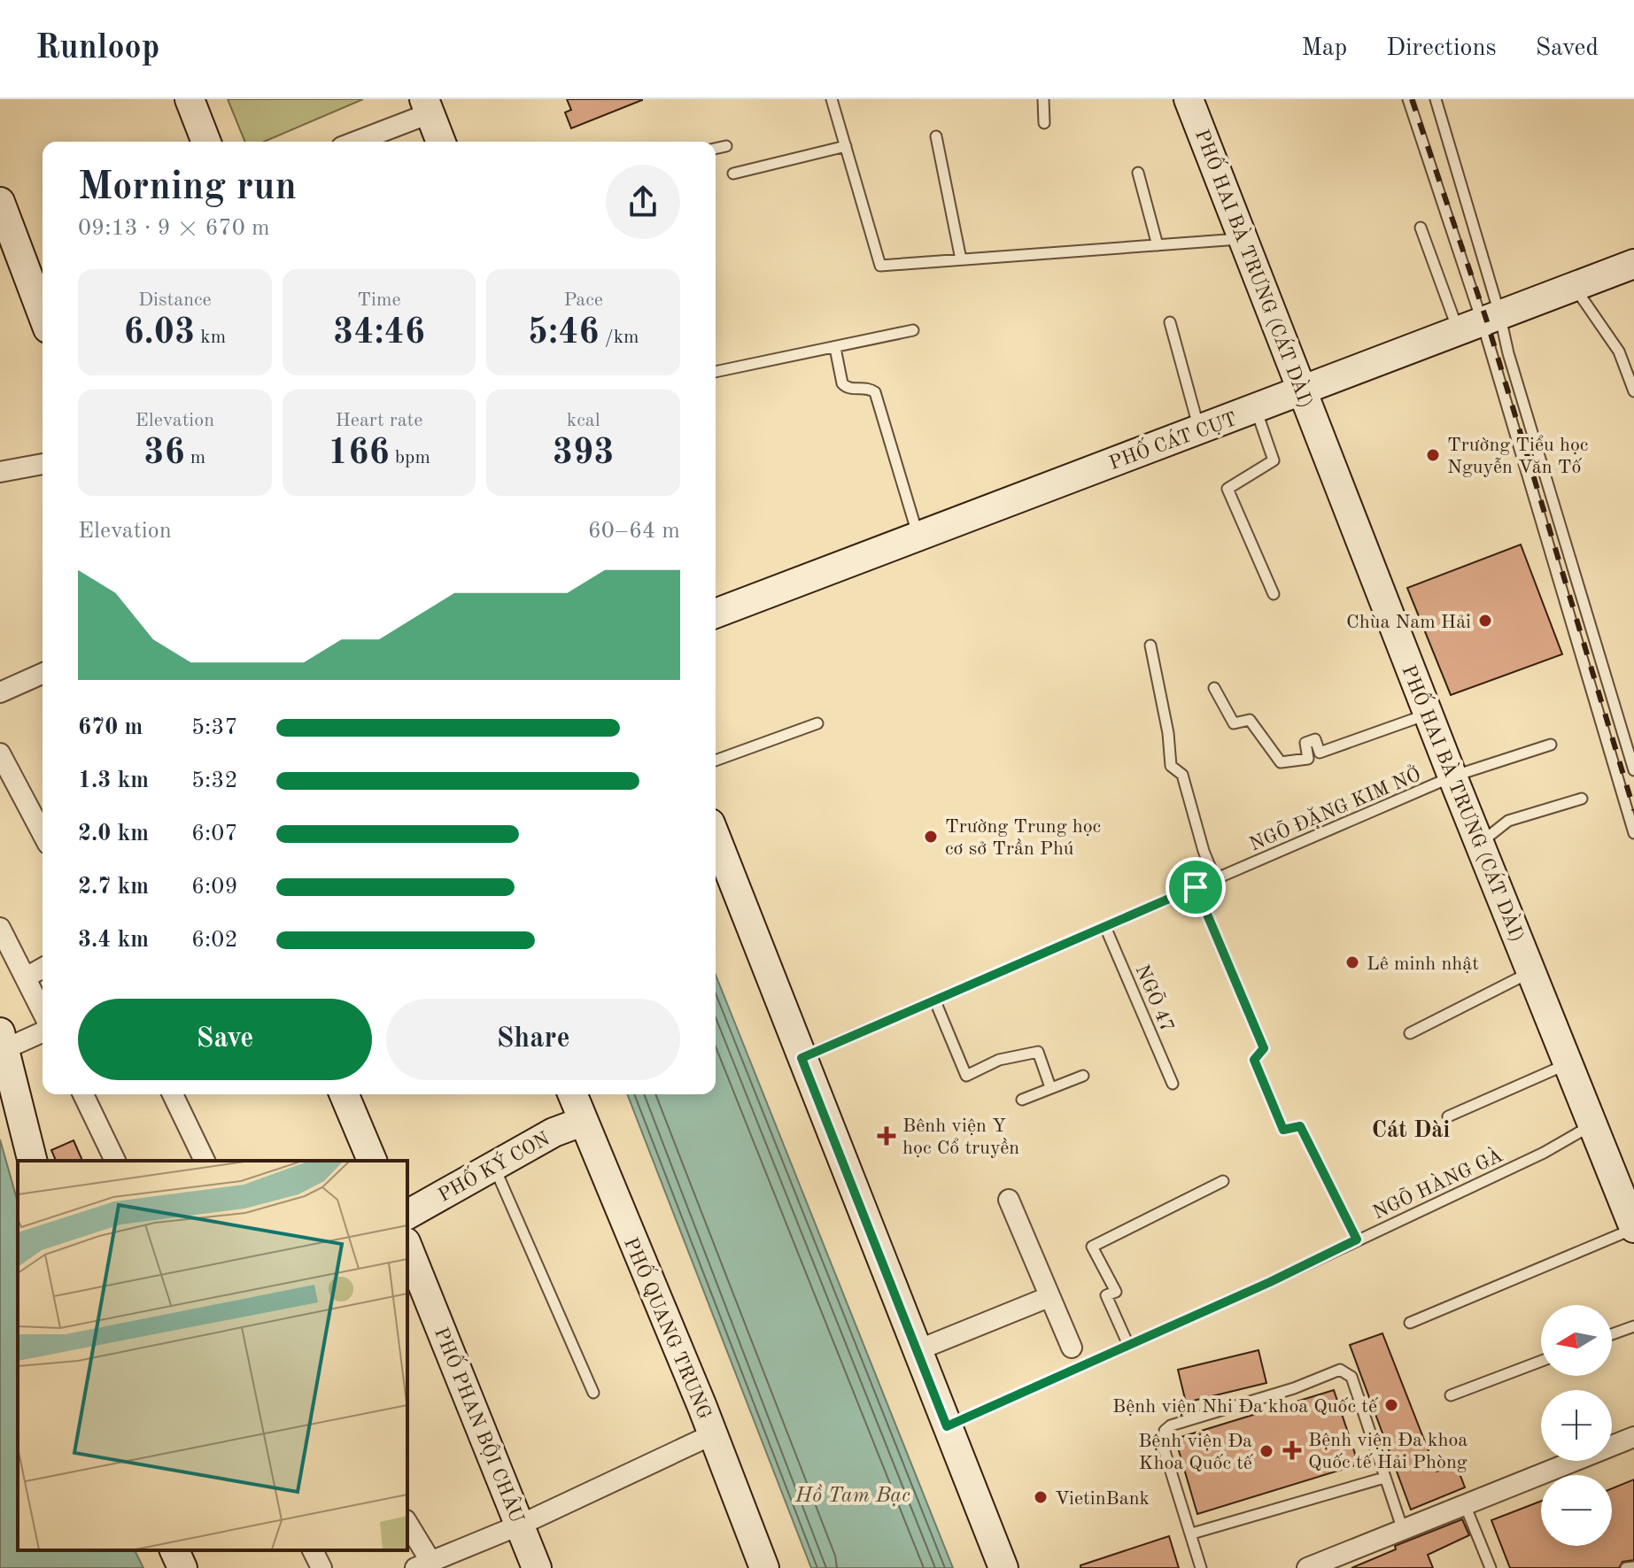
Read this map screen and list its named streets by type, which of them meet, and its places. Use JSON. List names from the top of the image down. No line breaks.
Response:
{"streets":{"main road":["PHỐ HAI BÀ TRƯNG (CÁT DÀI)","PHỐ CÁT CỤT","PHỐ KÝ CON","PHỐ QUANG TRUNG","PHỐ PHAN BỘI CHÂU"],"lane":["NGÕ ĐẶNG KIM NỞ","NGÕ 47","NGÕ HÀNG GÀ"]},"crossings":[["PHỐ HAI BÀ TRƯNG (CÁT DÀI)","PHỐ CÁT CỤT"],["PHỐ HAI BÀ TRƯNG (CÁT DÀI)","NGÕ ĐẶNG KIM NỞ"],["PHỐ HAI BÀ TRƯNG (CÁT DÀI)","NGÕ HÀNG GÀ"],["NGÕ ĐẶNG KIM NỞ","NGÕ 47"],["PHỐ KÝ CON","PHỐ QUANG TRUNG"]],"districts":["Cát Dài"],"water":["Hồ Tam Bạc"],"places":{"other":["Trường Tiểu học Nguyễn Văn Tố","Chùa Nam Hải","Trường Trung học cơ sở Trần Phú","Lê minh nhật","Bệnh viện Nhi Đa khoa Quốc tế","Bệnh viện Đa Khoa Quốc tế","VietinBank"],"health":["Bênh viện Y học Cổ truyền","Bệnh viện Đa khoa Quốc tế Hải Phòng"]},"north":"left","page":{"header":"Runloop","nav":["Map","Directions","Saved"],"heading":["Morning run","09:13 · 9 × 670 m"],"stats":[["Distance","6.03 km"],["Time","34:46"],["Pace","5:46 /km"],["Elevation","36 m"],["Heart rate","166 bpm"],["kcal","393"]],"chart":["Elevation","60–64 m"],"list":[{"name":"670 m","note":"5:37"},{"name":"1.3 km","note":"5:32"},{"name":"2.0 km","note":"6:07"},{"name":"2.7 km","note":"6:09"},{"name":"3.4 km","note":"6:02"}],"buttons":["Save","Share"],"map_buttons":["+","−"]}}
